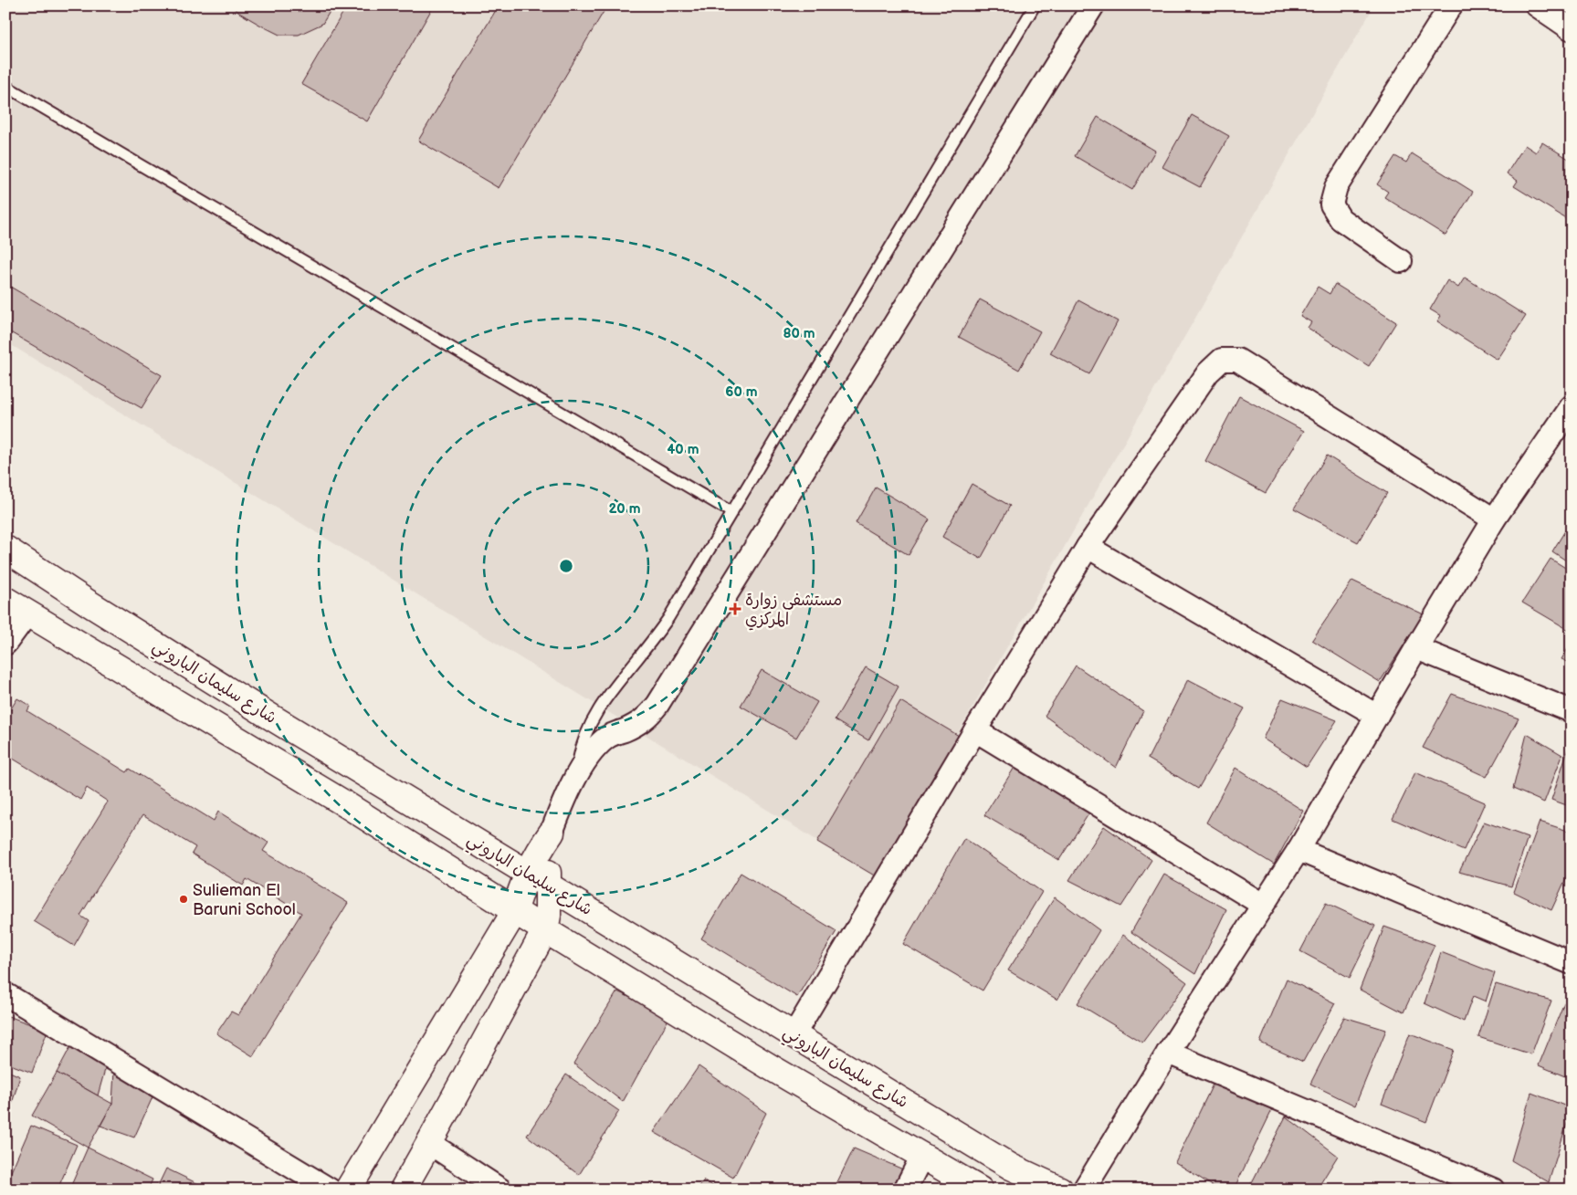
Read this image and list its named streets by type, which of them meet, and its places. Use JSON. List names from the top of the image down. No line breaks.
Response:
{"streets":{"street":["شارع سليمان الباروني"]},"places":{"health":["مستشفي زوارة المركزي"],"other":["Sulieman El Baruni School"]},"rings":["80 m","60 m","40 m","20 m"]}
